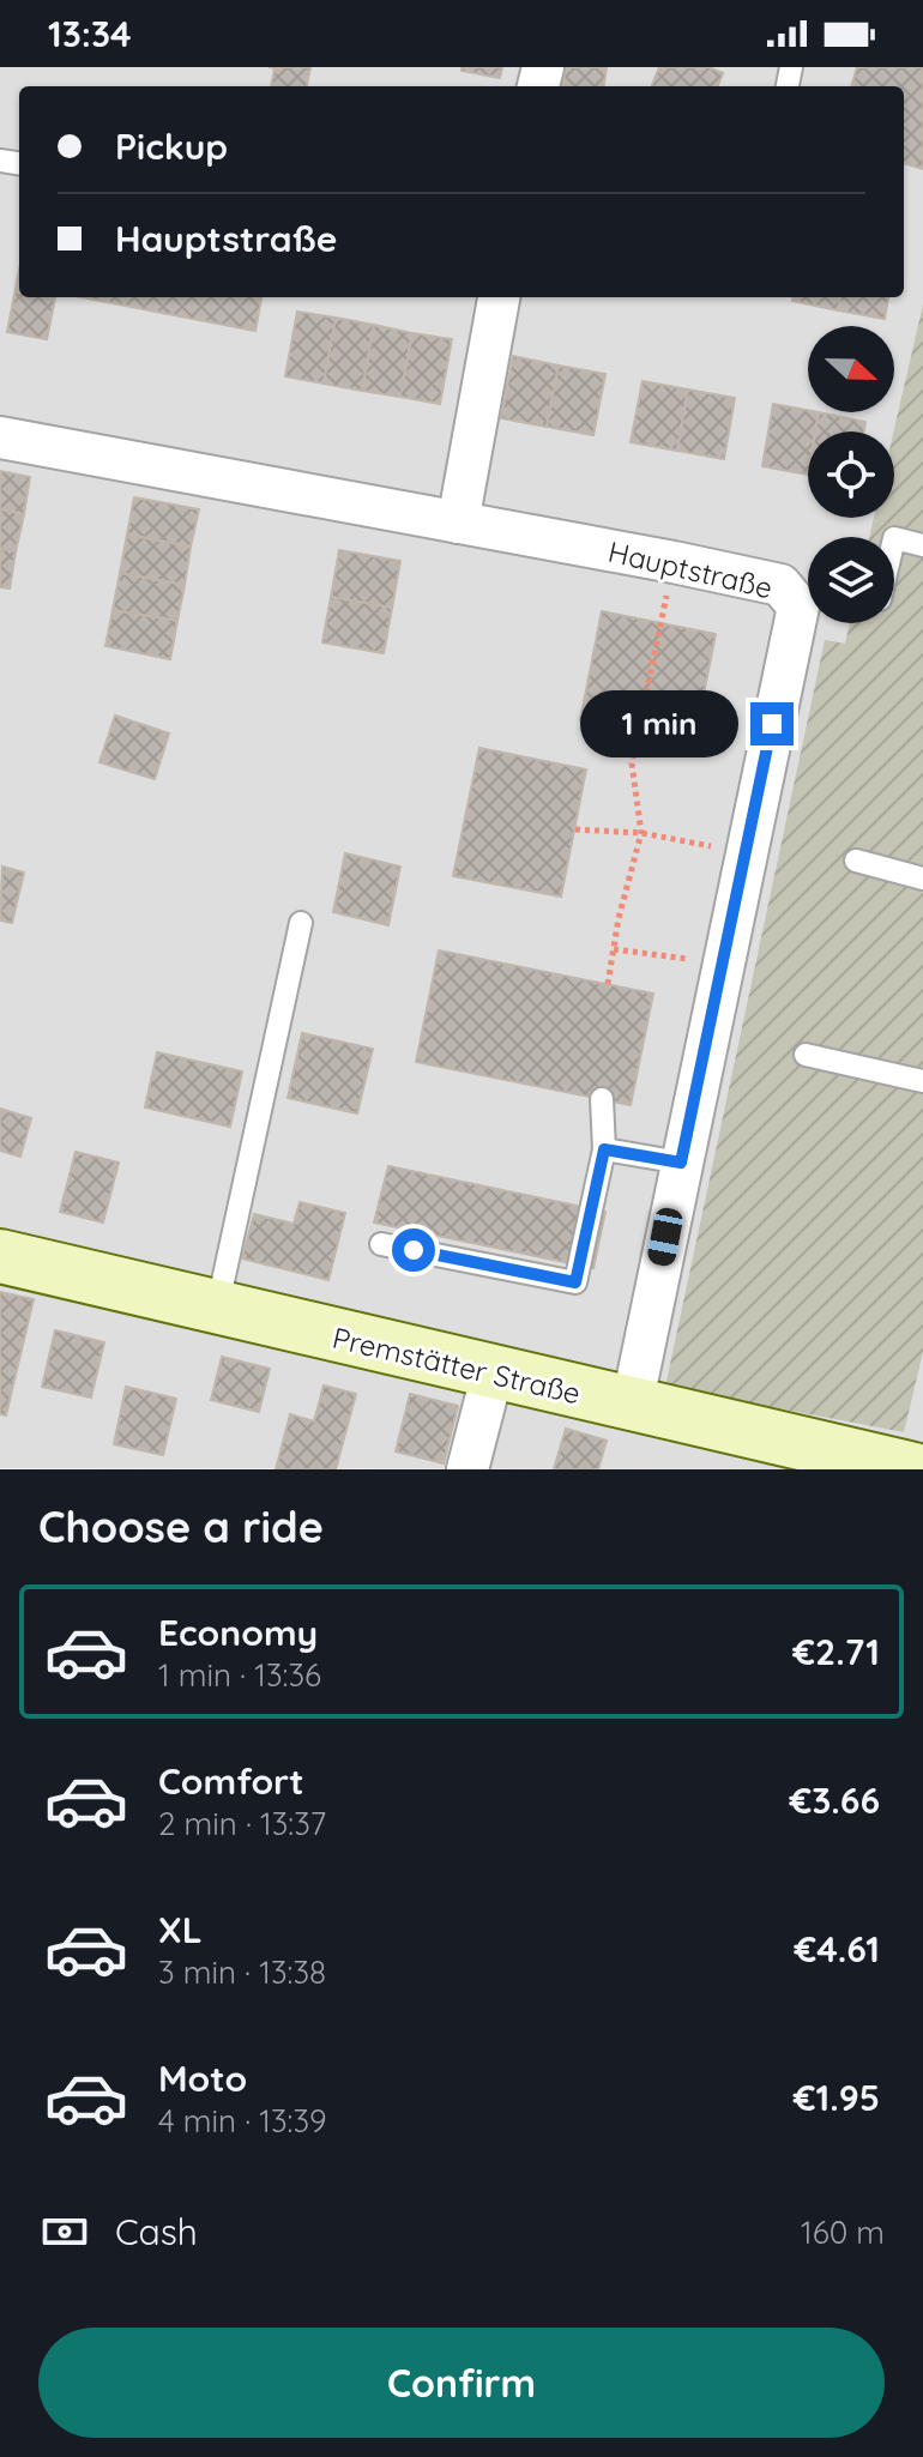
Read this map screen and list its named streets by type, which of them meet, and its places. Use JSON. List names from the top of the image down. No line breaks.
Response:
{"streets":{"main road":["Premstätter Straße"],"street":["Hauptstraße"]},"crossings":[["Hauptstraße","Premstätter Straße"]],"north":"right","page":{"status":"13:34","banner":["Pickup","Hauptstraße"],"bubble":"1 min","heading":"Choose a ride","list":[{"name":"Economy","note":"1 min · 13:36","value":"€2.71"},{"name":"Comfort","note":"2 min · 13:37","value":"€3.66"},{"name":"XL","note":"3 min · 13:38","value":"€4.61"},{"name":"Moto","note":"4 min · 13:39","value":"€1.95"}],"pay":["Cash","160 m"],"buttons":"Confirm"}}
